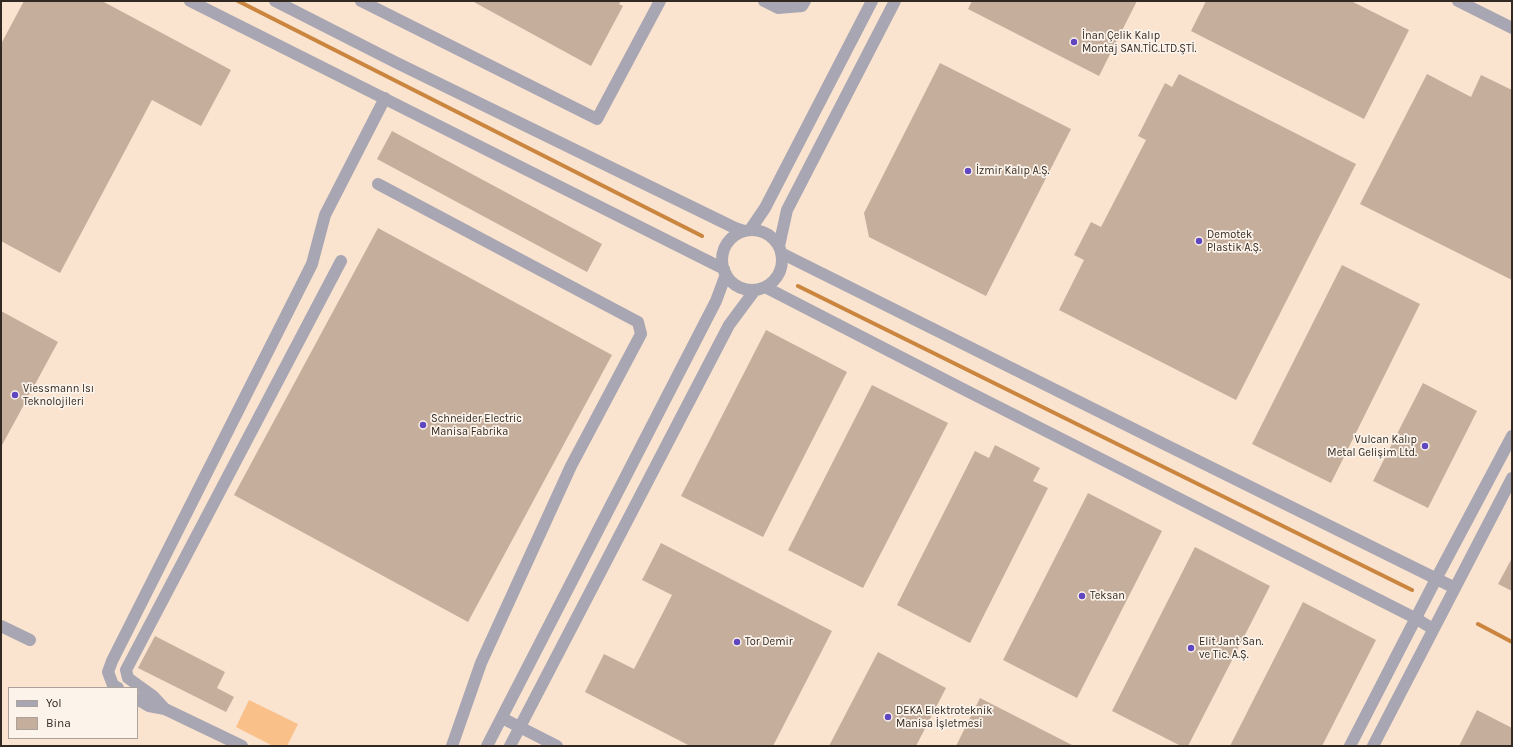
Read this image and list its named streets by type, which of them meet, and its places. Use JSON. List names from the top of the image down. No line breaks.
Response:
{"places":["İnan Çelik Kalıp Montaj SAN.TİC.LTD.ŞTİ.","İzmir Kalıp A.Ş.","Demotek Plastik A.Ş.","Viessmann Isı Teknolojileri","Schneider Electric Manisa Fabrika","Vulcan Kalıp Metal Gelişim Ltd.","Teksan","Tor Demir","Elit Jant San. ve Tic. A.Ş.","DEKA Elektroteknik Manisa İşletmesi"],"legend":["Yol","Bina"]}
